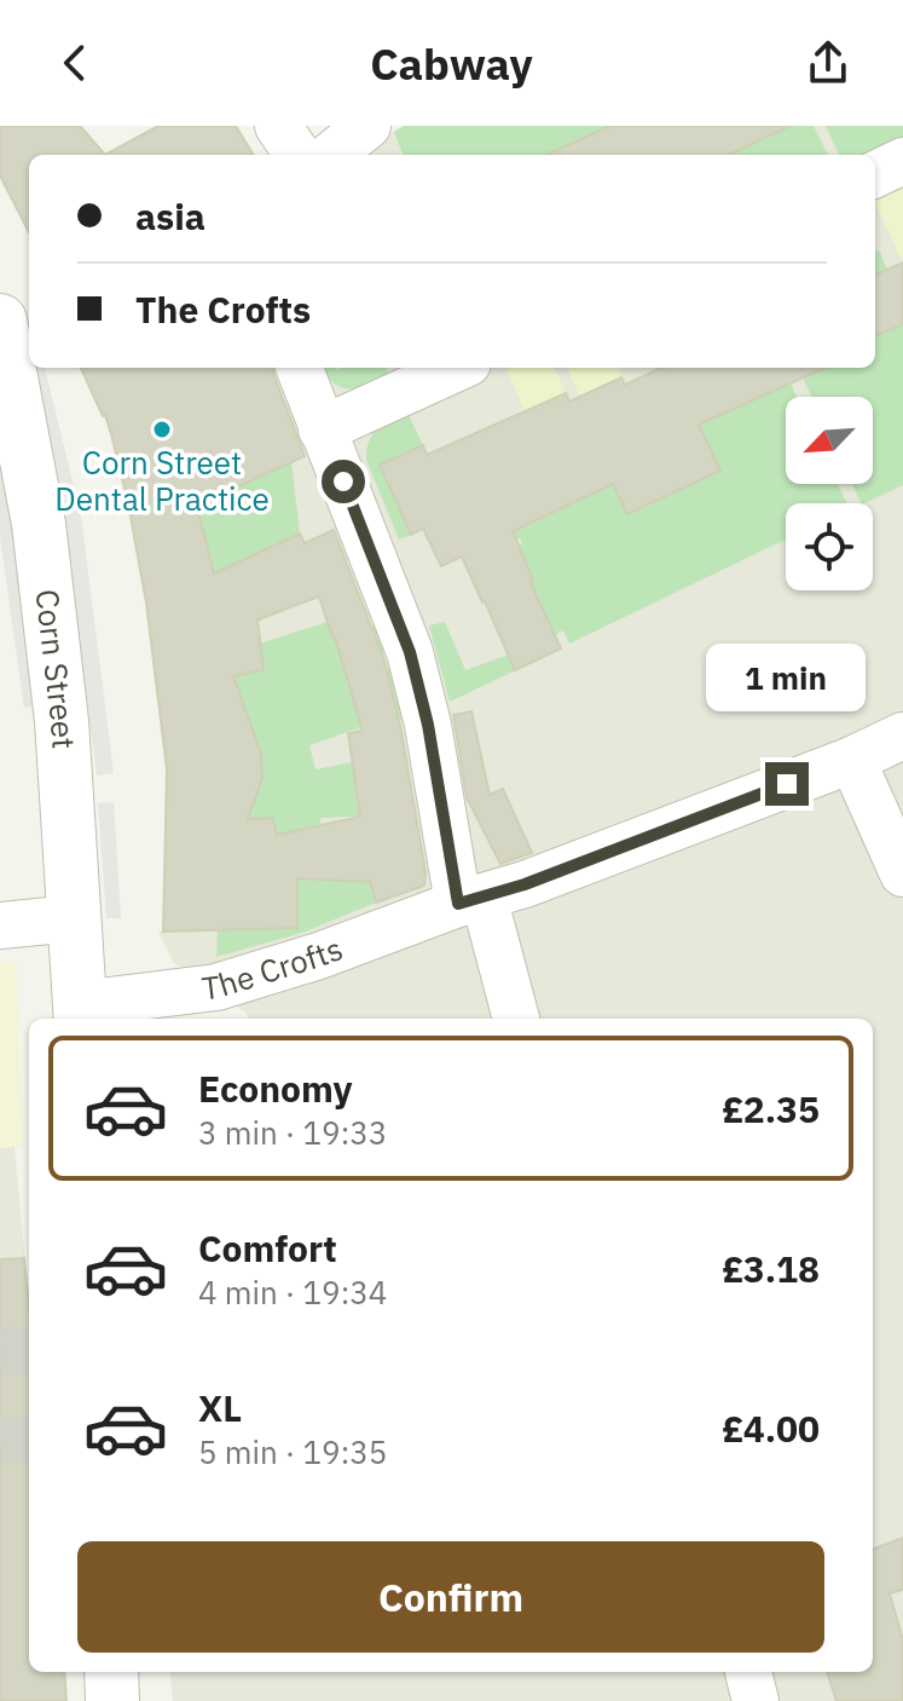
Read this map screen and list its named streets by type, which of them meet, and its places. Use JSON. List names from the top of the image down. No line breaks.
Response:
{"streets":{"street":["Corn Street","The Crofts"]},"crossings":[["Corn Street","The Crofts"]],"places":["Corn Street Dental Practice"],"north":"bottom left","page":{"header":"Cabway","banner":["asia","The Crofts"],"bubble":"1 min","list":[{"name":"Economy","note":"3 min · 19:33","value":"£2.35"},{"name":"Comfort","note":"4 min · 19:34","value":"£3.18"},{"name":"XL","note":"5 min · 19:35","value":"£4.00"}],"buttons":"Confirm"}}
